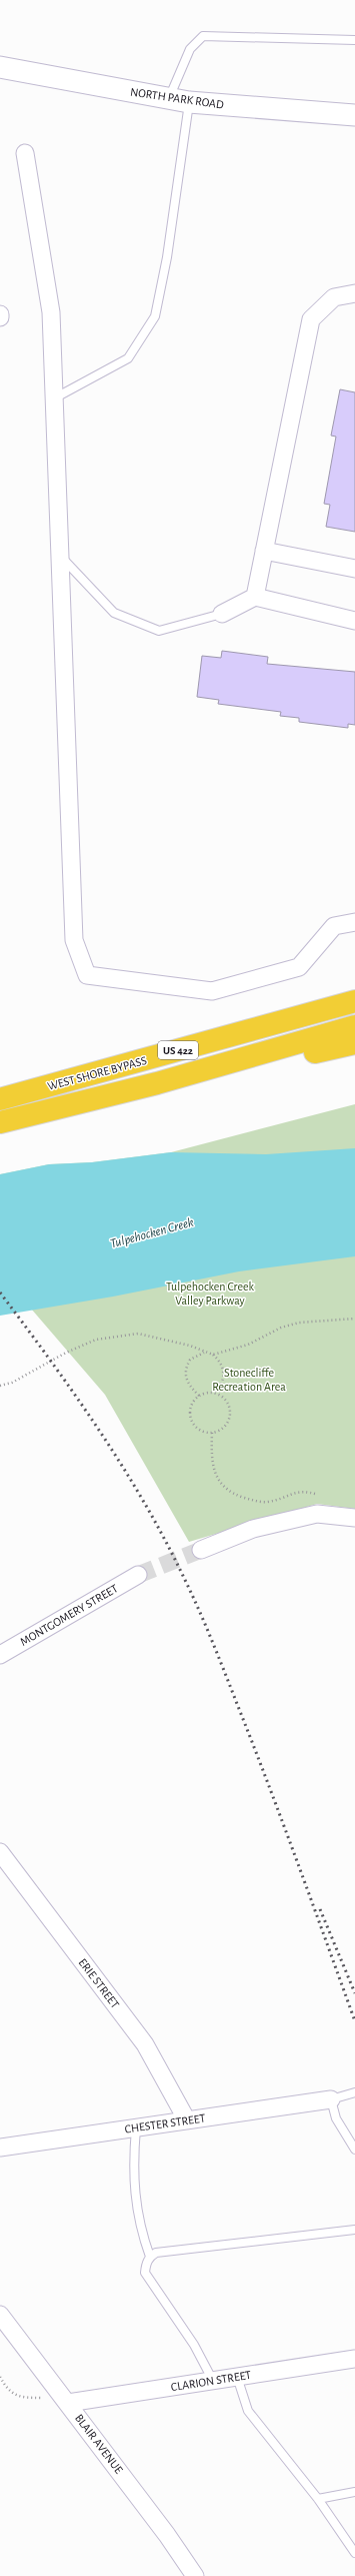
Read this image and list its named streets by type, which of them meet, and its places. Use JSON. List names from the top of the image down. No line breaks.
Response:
{"streets":{"highway":["US 422","WEST SHORE BYPASS"],"street":["NORTH PARK ROAD","MONTGOMERY STREET","ERIE STREET","CHESTER STREET","CLARION STREET","BLAIR AVENUE"]},"crossings":[["ERIE STREET","CHESTER STREET"],["CLARION STREET","BLAIR AVENUE"]],"water":["Tulpehocken Creek"],"parks":["Tulpehocken Creek Valley Parkway","Stonecliffe Recreation Area"]}
